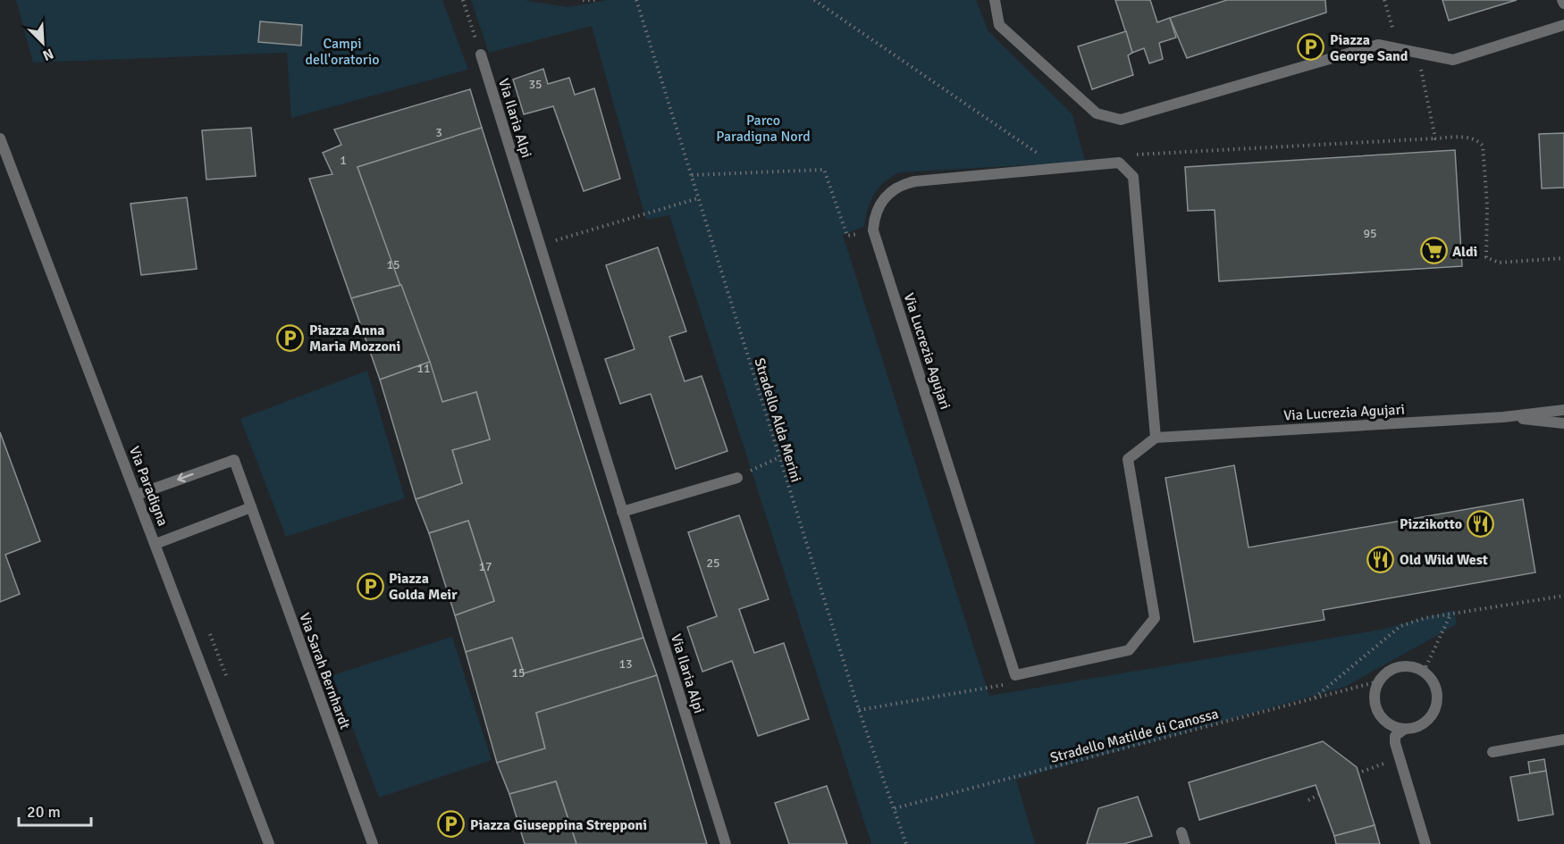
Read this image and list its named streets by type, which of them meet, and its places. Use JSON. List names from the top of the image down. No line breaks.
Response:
{"streets":{"street":["Via Ilaria Alpi","Via Lucrezia Agujari","Via Paradigna","Via Sarah Bernhardt"],"path":["Stradello Alda Merini","Stradello Matilde di Canossa"]},"crossings":[["Stradello Alda Merini","Stradello Matilde di Canossa"],["Via Paradigna","Via Sarah Bernhardt"]],"parks":["Campi dell'oratorio","Parco Paradigna Nord"],"places":{"parking":["Piazza George Sand","Piazza Anna Maria Mozzoni","Piazza Golda Meir","Piazza Giuseppina Strepponi"],"supermarket":["Aldi"],"restaurant":["Pizzikotto","Old Wild West"]},"house_numbers":["35","3","1","95","15","11","25","17","13","15"],"scale_bar":"20 m","north":"bottom right"}
